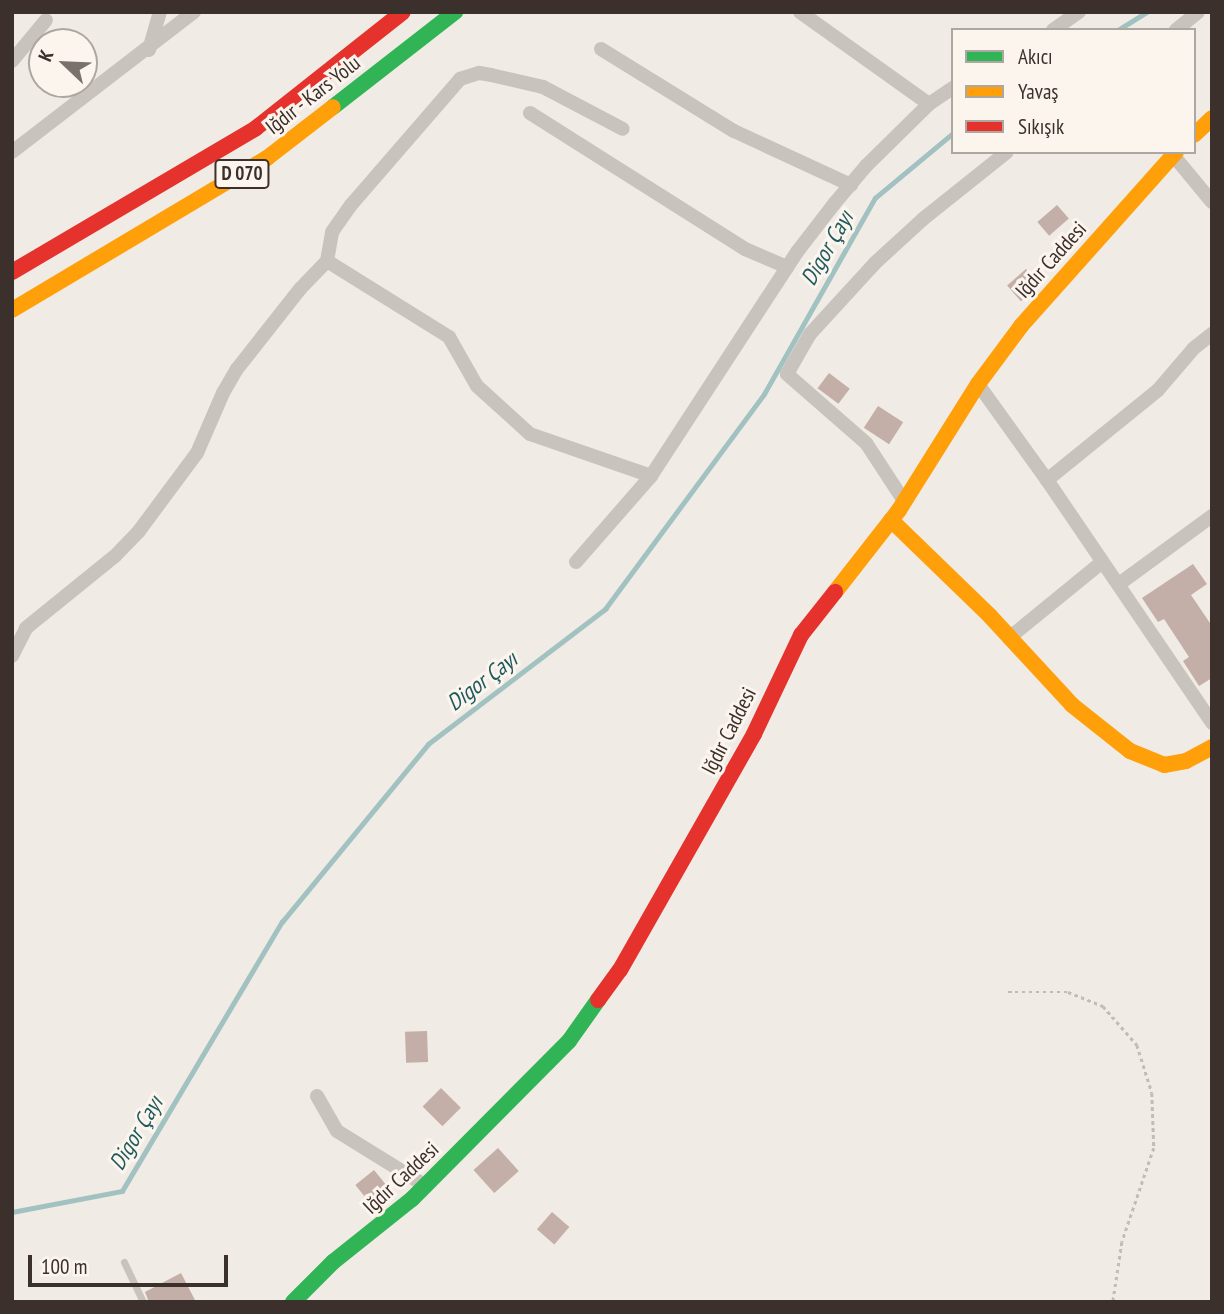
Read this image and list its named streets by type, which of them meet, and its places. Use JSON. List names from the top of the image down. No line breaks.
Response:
{"streets":{"main road":["Iğdır - Kars Yolu","D 070","Iğdır Caddesi"]},"water":["Digor Çayı"],"legend":["Akıcı","Yavaş","Sıkışık"],"scale_bar":"100 m","north":"top left"}
